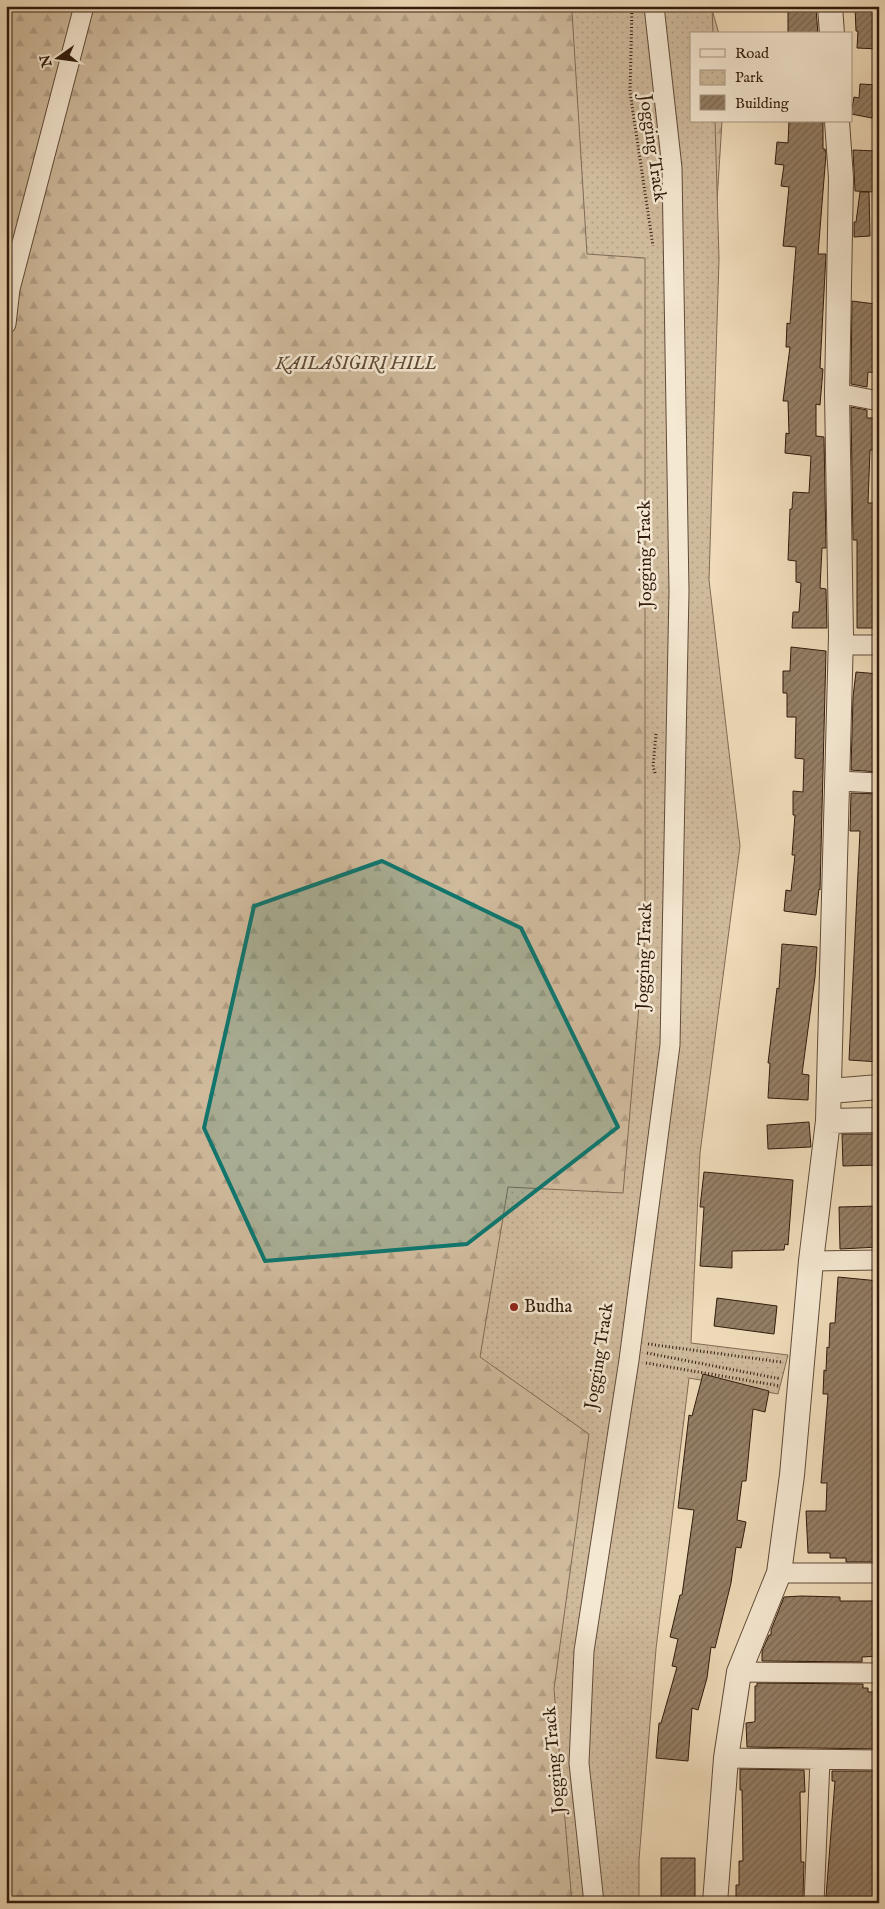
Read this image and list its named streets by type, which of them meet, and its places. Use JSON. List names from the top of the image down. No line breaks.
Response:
{"streets":{"path":["Jogging Track"]},"parks":["KAILASIGIRI HILL"],"places":["Budha"],"legend":["Road","Park","Building"],"north":"left"}
